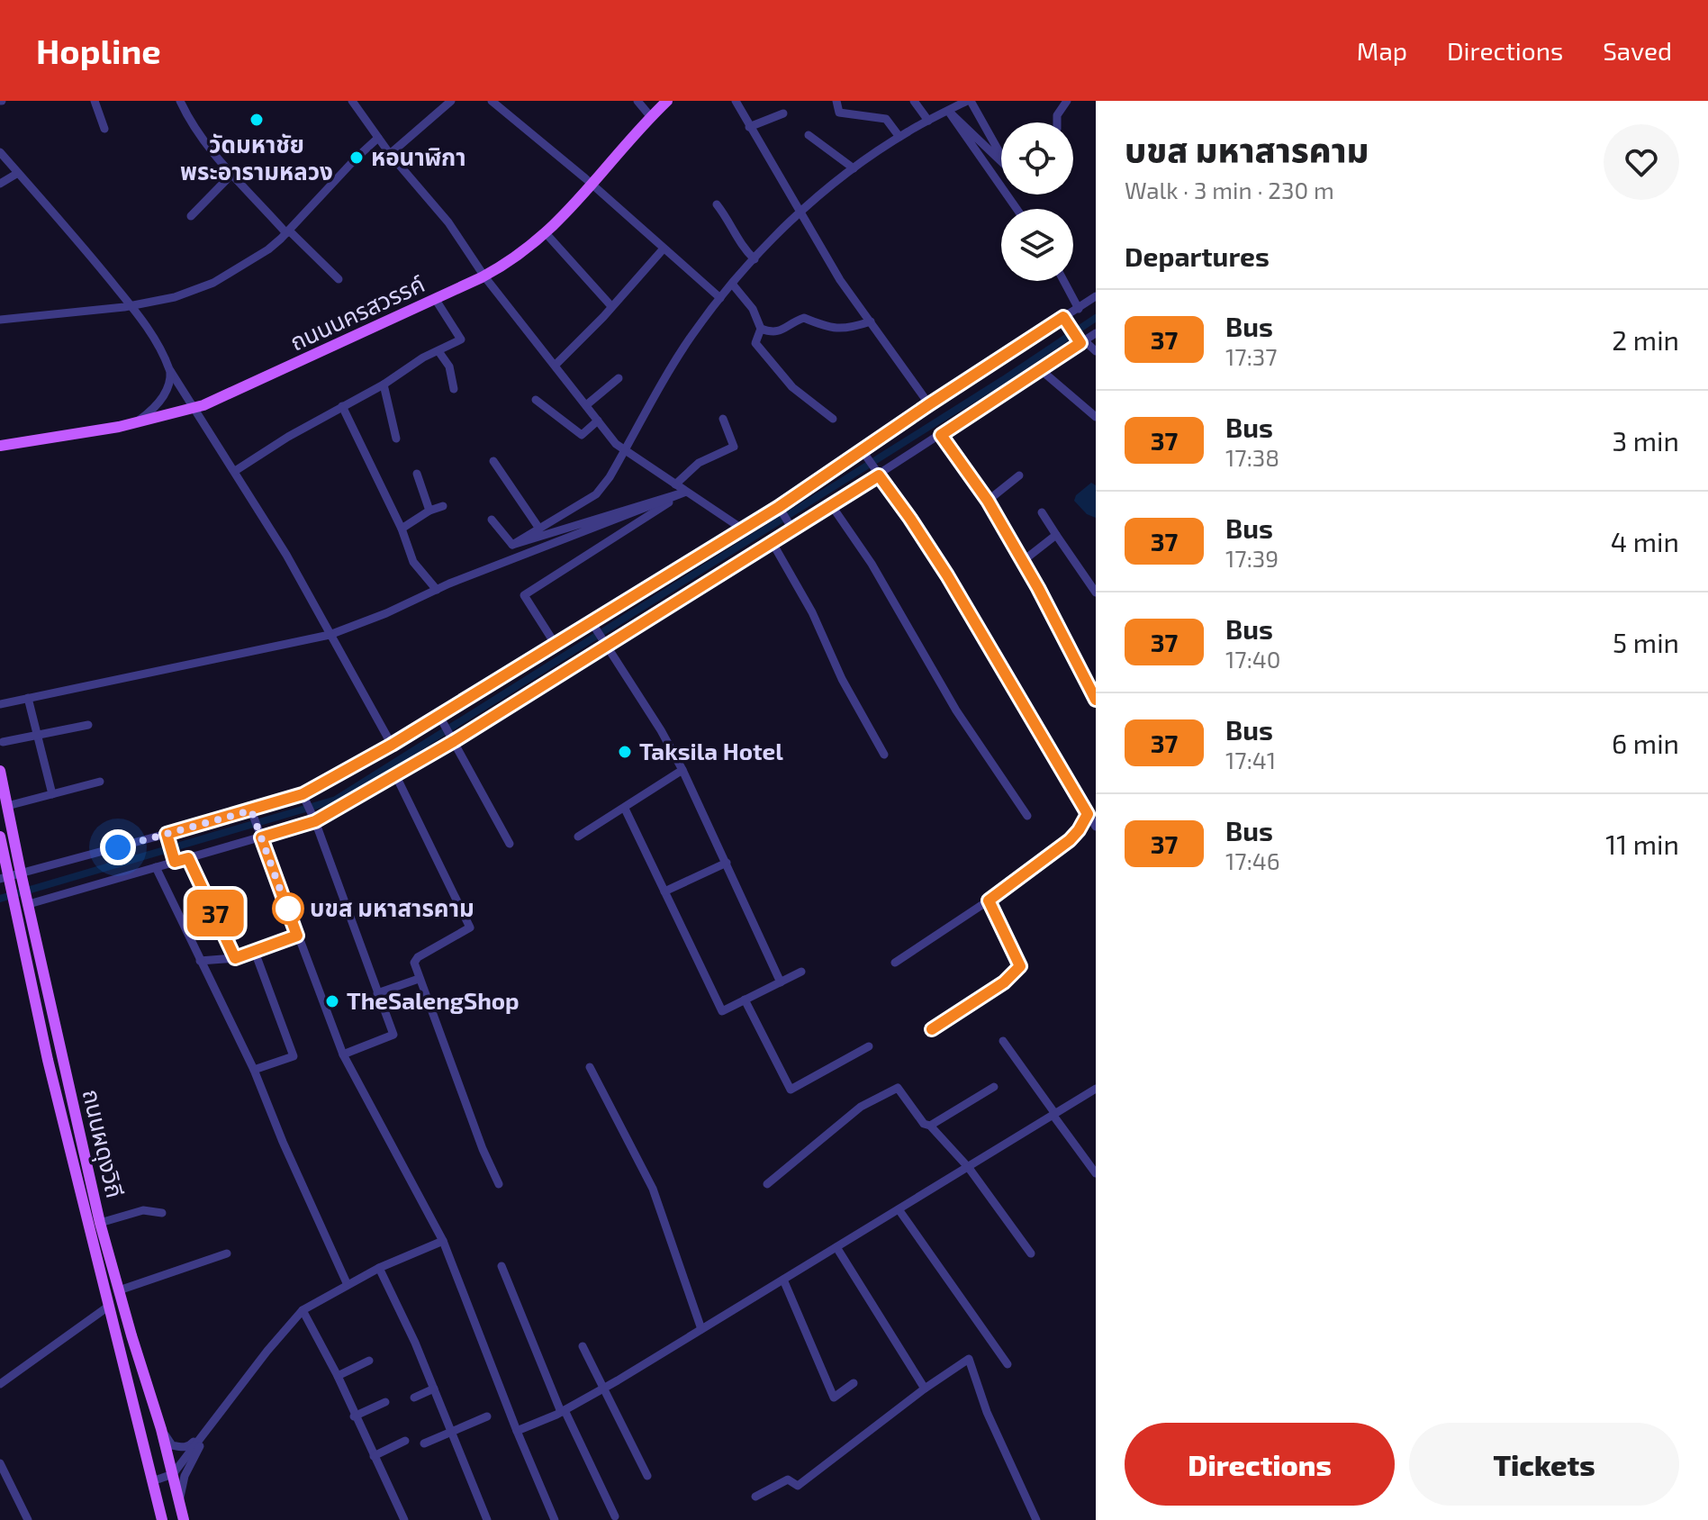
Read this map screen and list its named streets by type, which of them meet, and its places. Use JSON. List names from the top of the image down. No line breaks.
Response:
{"streets":{"main road":["ถนนนครสวรรค์","ถนนผดุงวิถี"]},"places":["วัดมหาชัย พระอารามหลวง","หอนาฬิกา","Taksila Hotel","บขส มหาสารคาม","TheSalengShop"],"lines":["bus line 37"],"page":{"header":"Hopline","nav":["Map","Directions","Saved"],"on_map":"37","heading":[["บขส มหาสารคาม","Walk · 3 min · 230 m"],"Departures"],"list":[{"mark":"37","name":"Bus","note":"17:37","value":"2 min"},{"mark":"37","name":"Bus","note":"17:38","value":"3 min"},{"mark":"37","name":"Bus","note":"17:39","value":"4 min"},{"mark":"37","name":"Bus","note":"17:40","value":"5 min"},{"mark":"37","name":"Bus","note":"17:41","value":"6 min"},{"mark":"37","name":"Bus","note":"17:46","value":"11 min"}],"buttons":["Directions","Tickets"]}}
